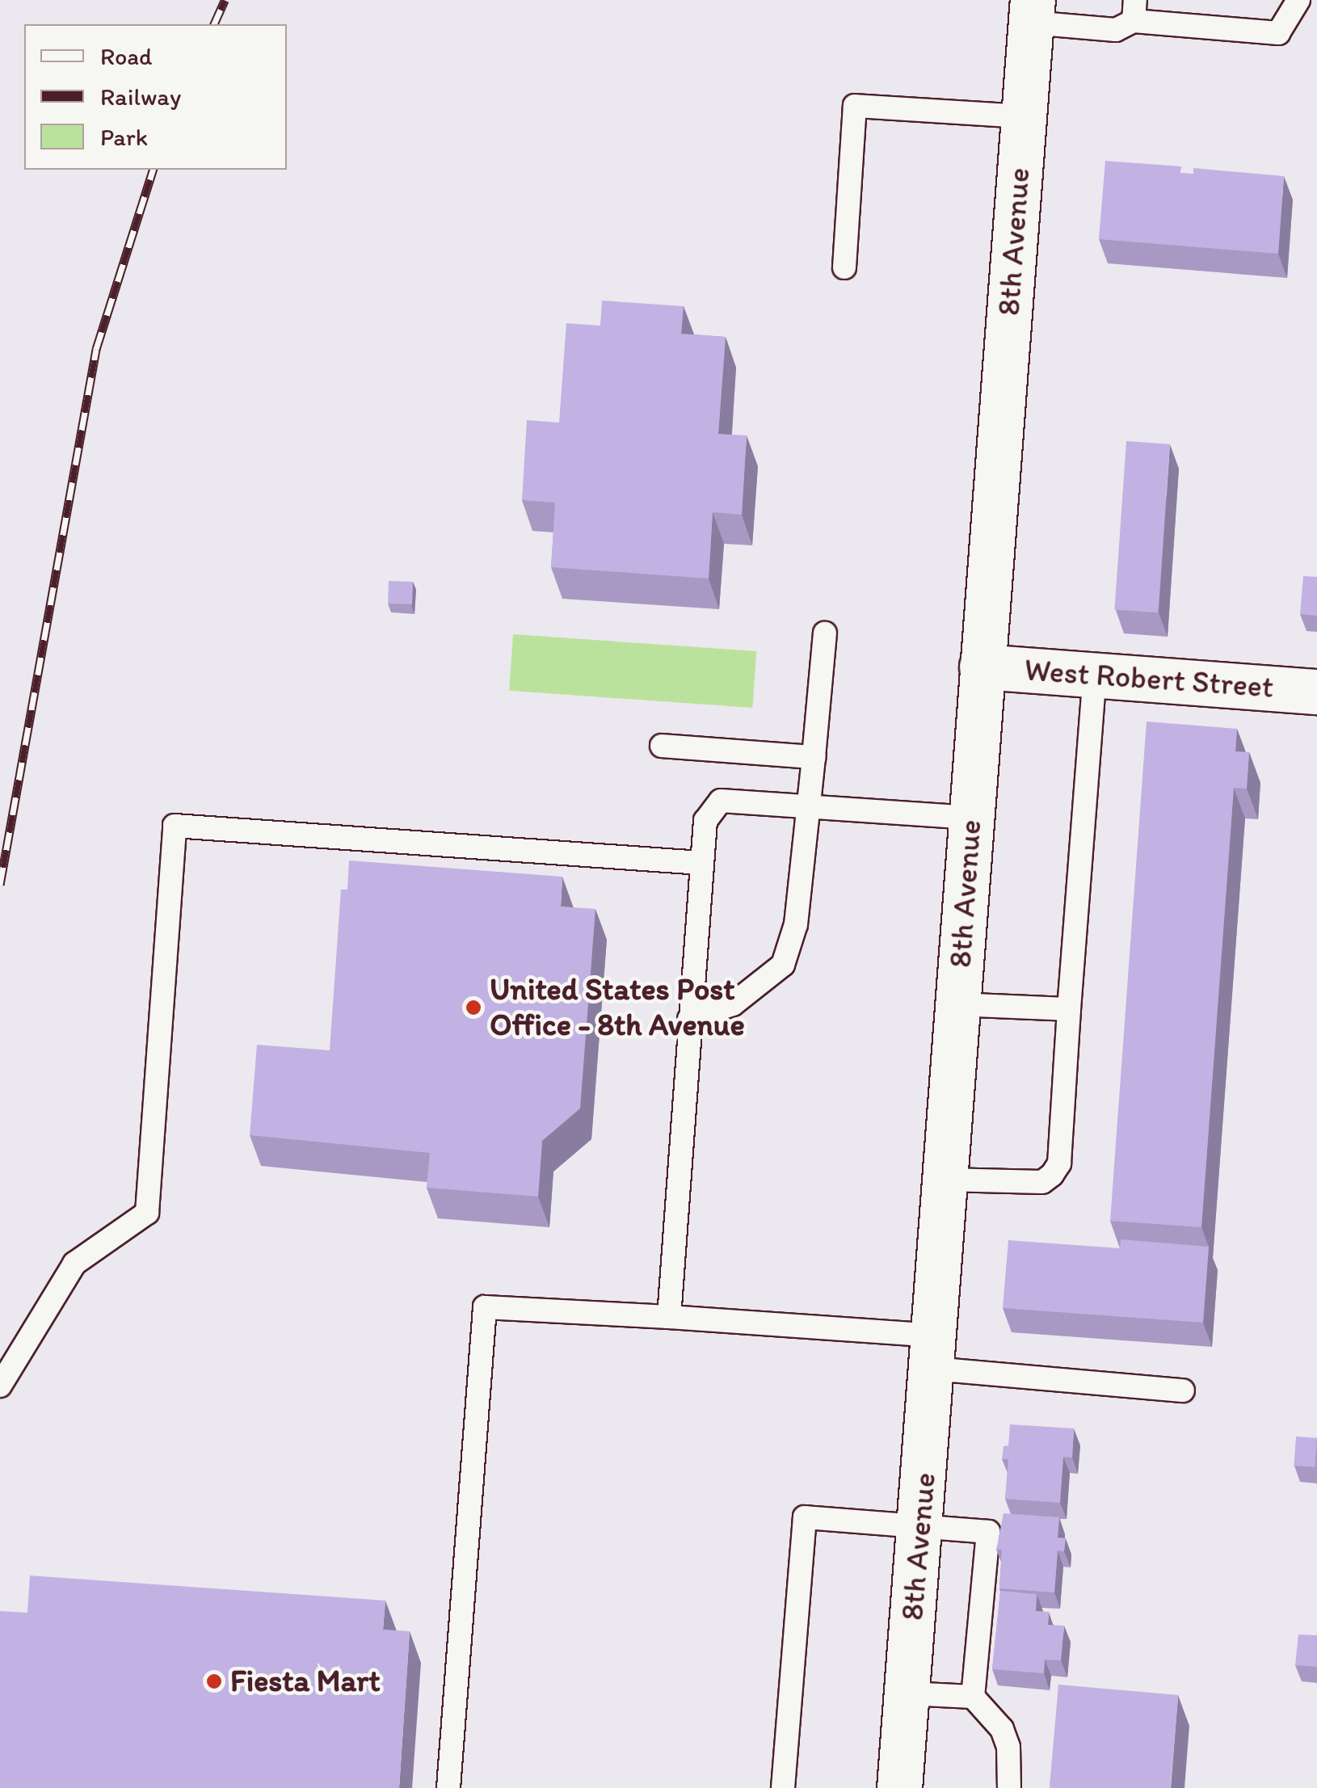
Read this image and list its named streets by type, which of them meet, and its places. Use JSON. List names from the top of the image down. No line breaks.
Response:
{"streets":{"main road":["8th Avenue","West Robert Street"]},"crossings":[["8th Avenue","West Robert Street"]],"places":["United States Post Office - 8th Avenue","Fiesta Mart"],"legend":["Road","Railway","Park"]}
